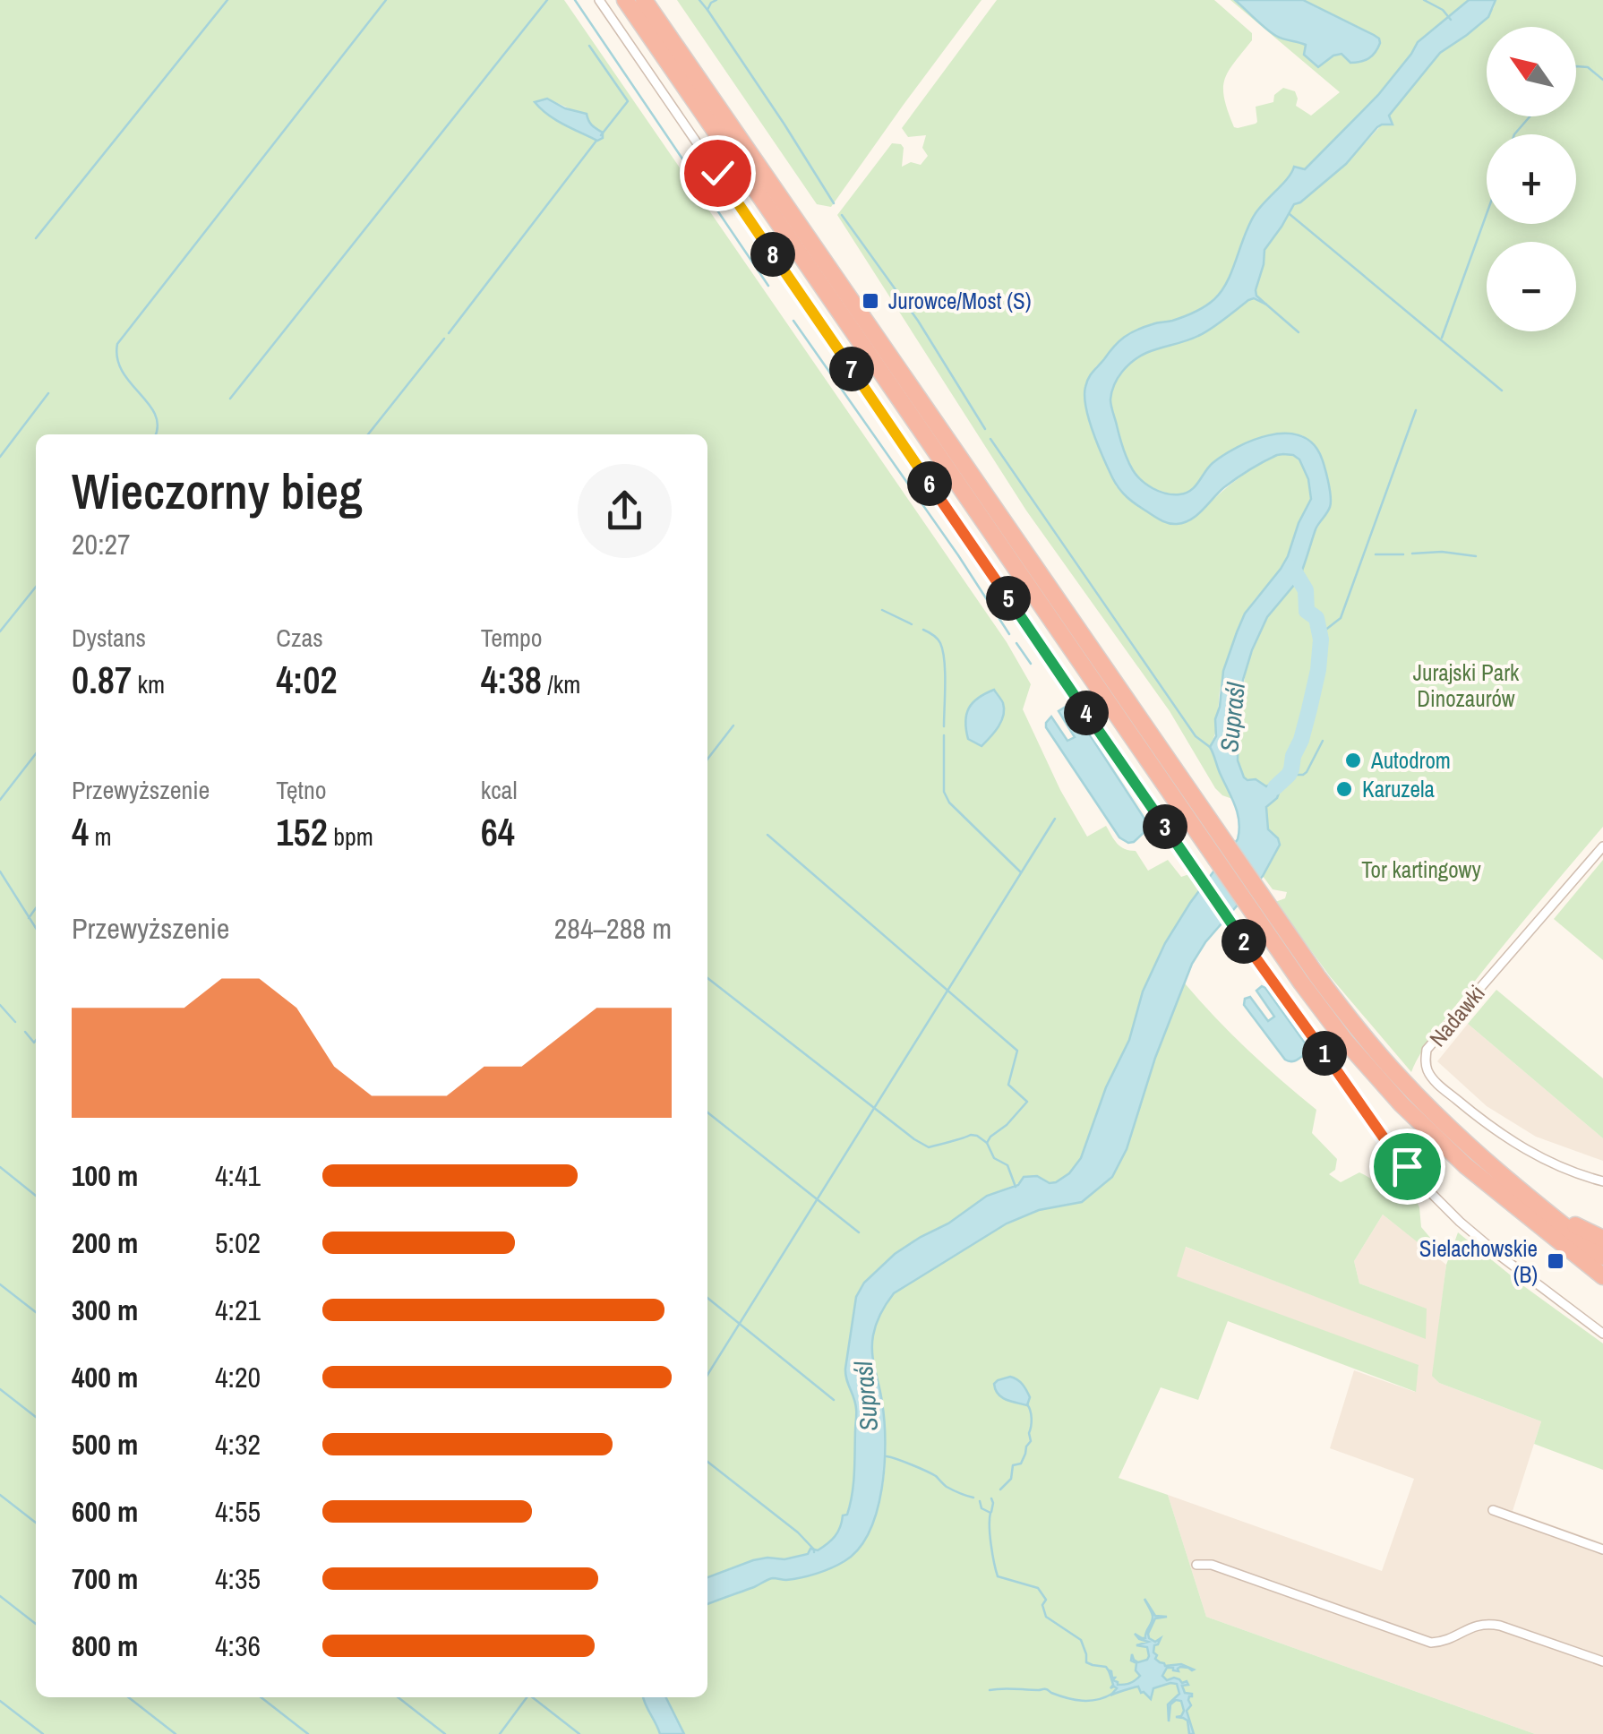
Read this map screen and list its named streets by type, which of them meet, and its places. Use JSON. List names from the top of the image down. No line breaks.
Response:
{"streets":{"street":["Nadawki"]},"water":["Supraśl"],"parks":["Jurajski Park Dinozaurów","Tor kartingowy"],"places":{"transit":["Jurowce/Most (S)","Sielachowskie (B)"],"other":["Autodrom","Karuzela"]},"north":"top left","page":{"map_buttons":["+","−"],"pins":["8","7","6","5","4","3","2","1"],"heading":["Wieczorny bieg","20:27"],"stats":[["Dystans","0.87 km"],["Czas","4:02"],["Tempo","4:38 /km"],["Przewyższenie","4 m"],["Tętno","152 bpm"],["kcal","64"]],"chart":["Przewyższenie","284–288 m"],"list":[{"name":"100 m","note":"4:41"},{"name":"200 m","note":"5:02"},{"name":"300 m","note":"4:21"},{"name":"400 m","note":"4:20"},{"name":"500 m","note":"4:32"},{"name":"600 m","note":"4:55"},{"name":"700 m","note":"4:35"},{"name":"800 m","note":"4:36"}]}}
